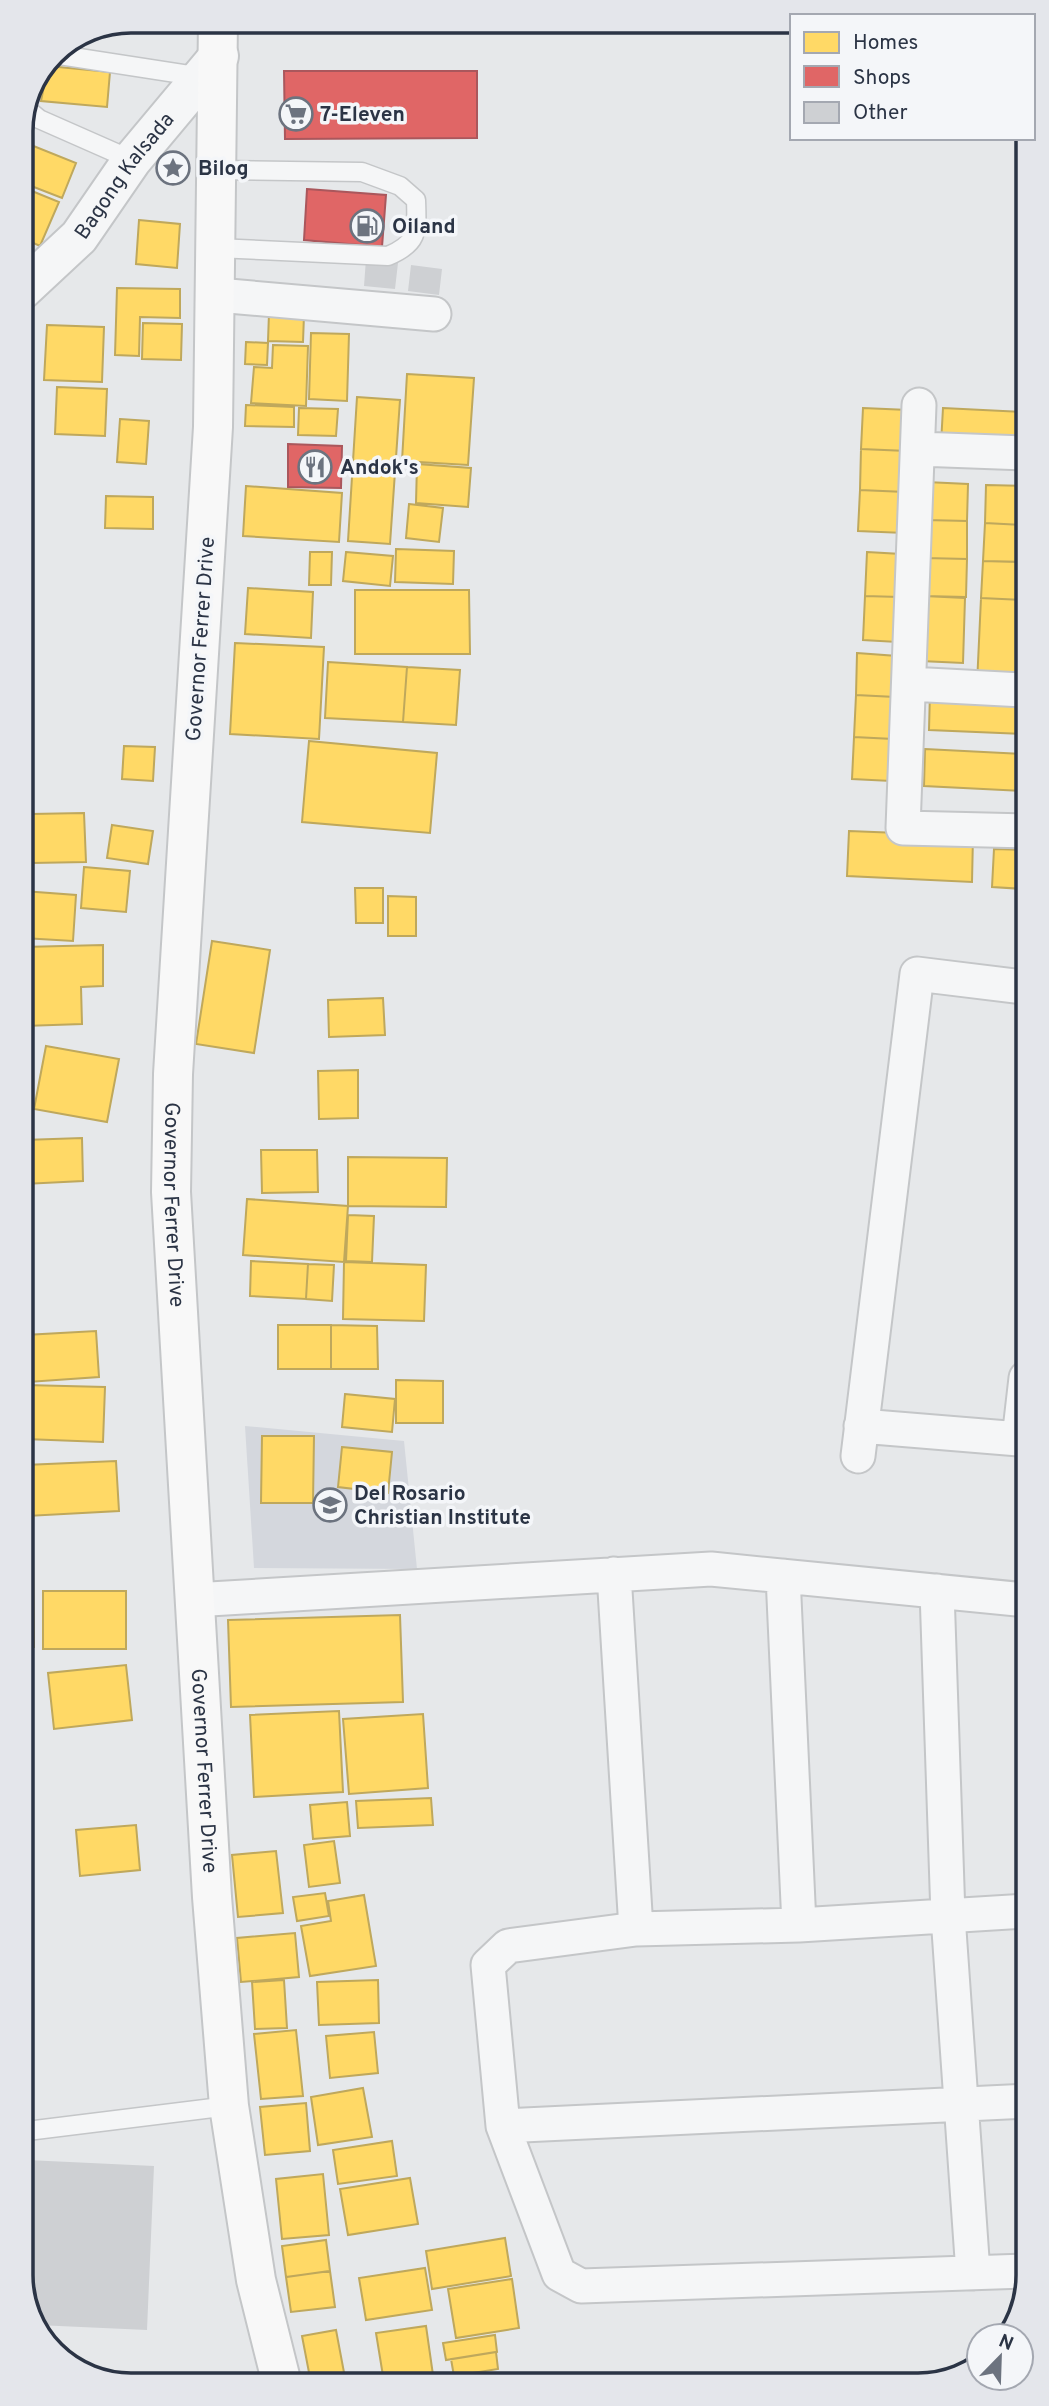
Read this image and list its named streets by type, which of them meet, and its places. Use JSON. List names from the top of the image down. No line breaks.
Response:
{"streets":{"main road":["Governor Ferrer Drive"],"street":["Bagong Kalsada"]},"crossings":[["Bagong Kalsada","Governor Ferrer Drive"]],"places":{"supermarket":["7-Eleven"],"place":["Bilog"],"fuel station":["Oiland"],"restaurant":["Andok's"],"school or university":["Del Rosario Christian Institute"]},"legend":["Homes","Shops","Other"],"north":"top right"}
